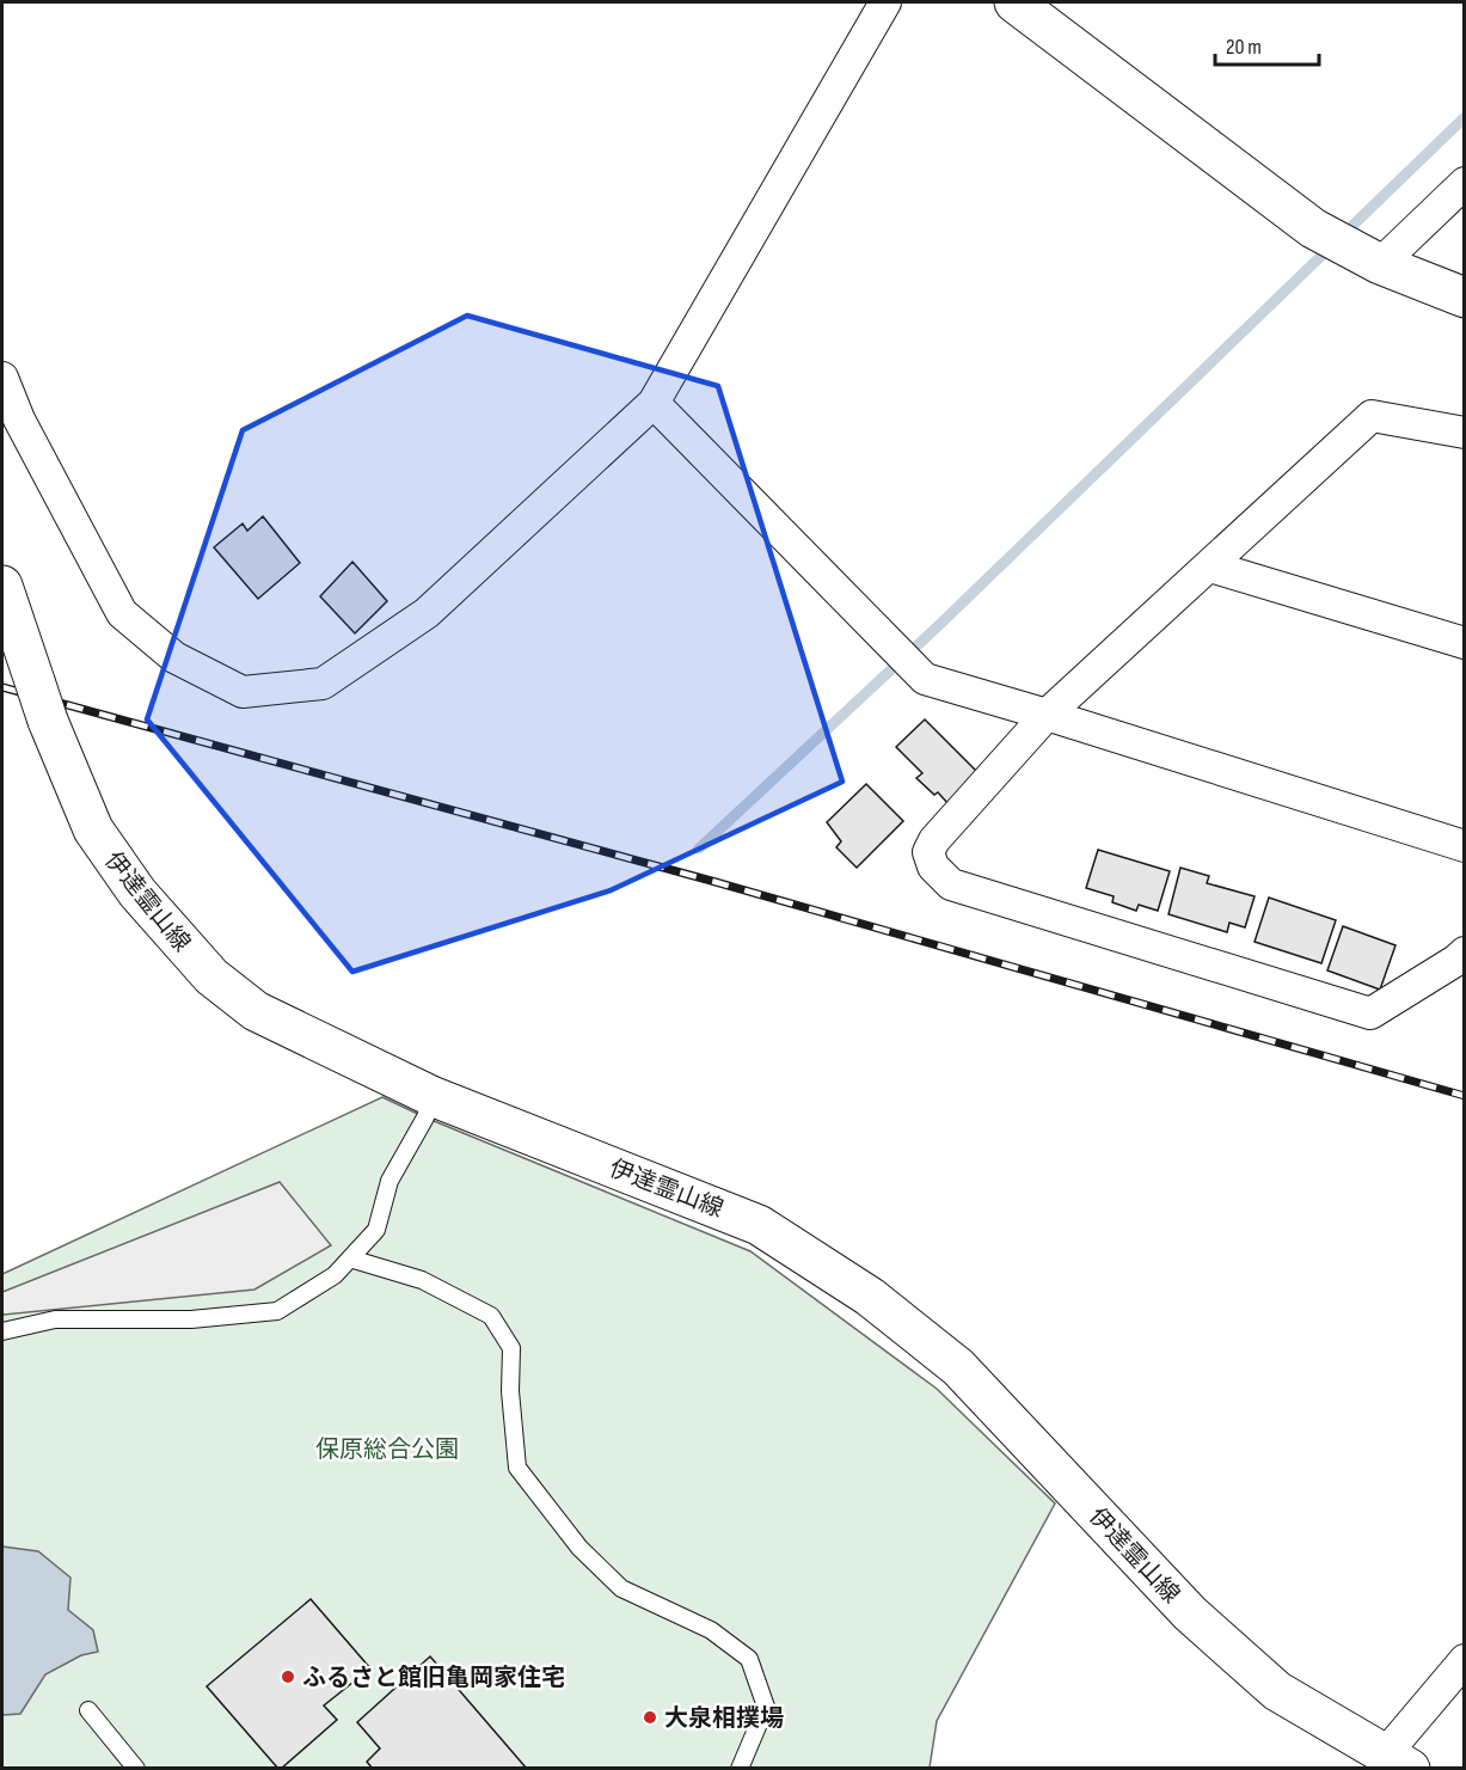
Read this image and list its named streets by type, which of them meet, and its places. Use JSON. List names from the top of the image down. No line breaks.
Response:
{"streets":{"main road":["伊達霊山線"]},"parks":["保原総合公園"],"places":["ふるさと館旧亀岡家住宅","大泉相撲場"],"scale_bar":"20 m"}
